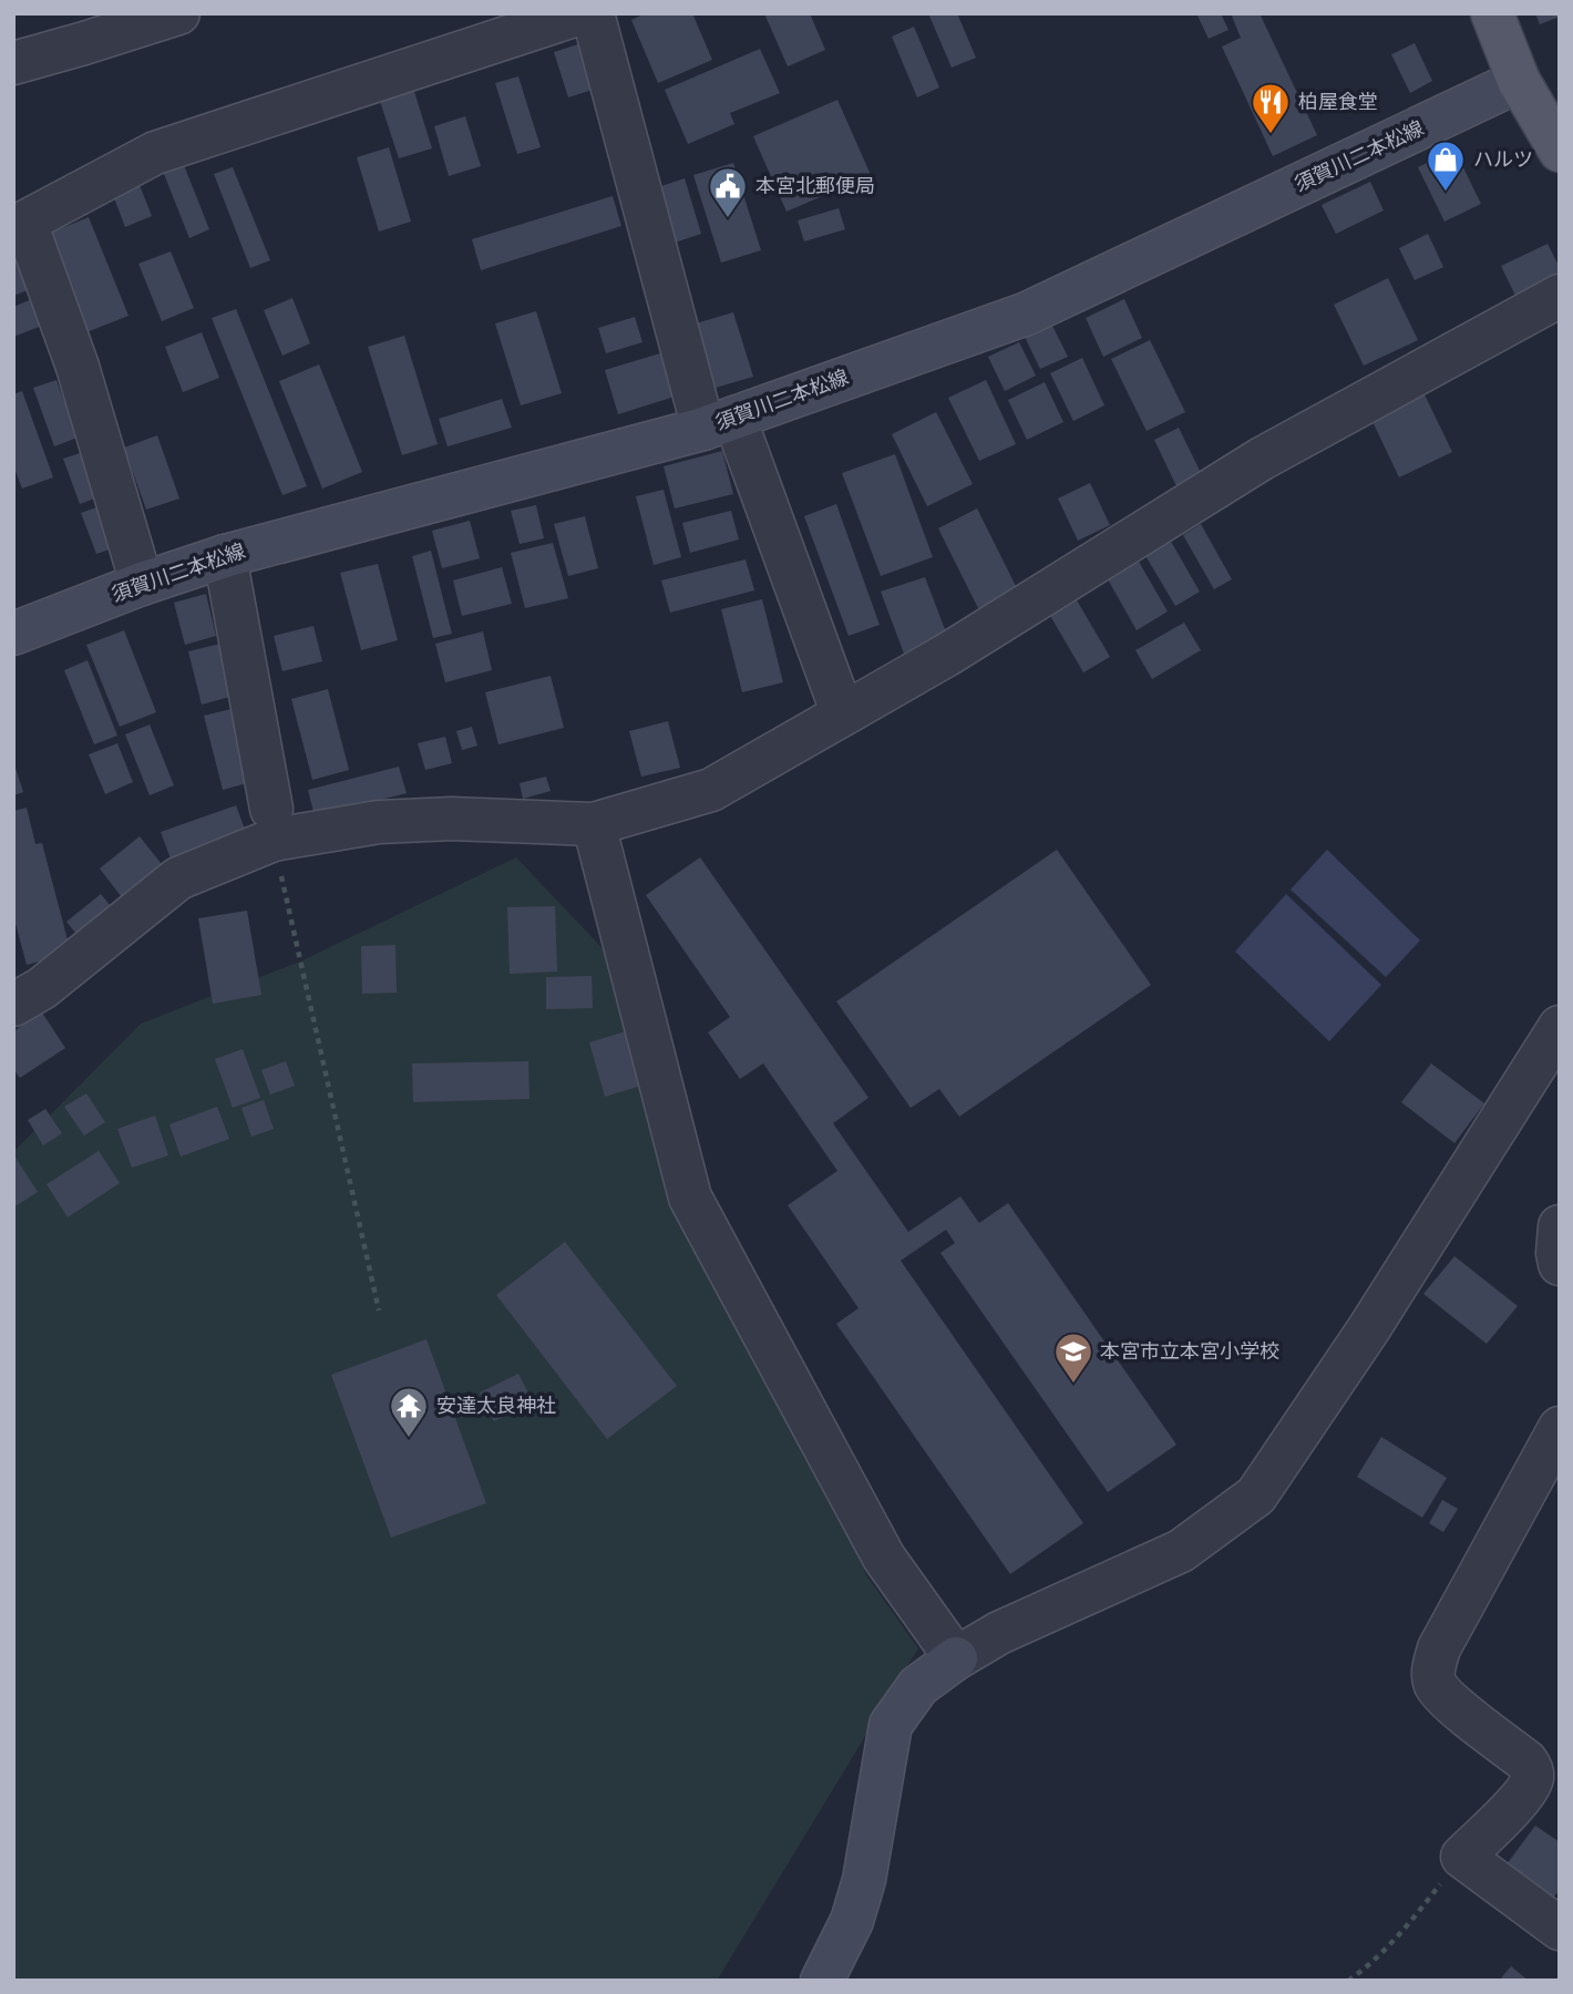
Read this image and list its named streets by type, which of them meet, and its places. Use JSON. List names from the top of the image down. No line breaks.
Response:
{"streets":{"main road":["須賀川二本松線"]},"places":{"restaurant":["柏屋食堂"],"shop":["ハルツ"],"public building":["本宮北郵便局"],"school or university":["本宮市立本宮小学校"],"temple":["安達太良神社"]}}
